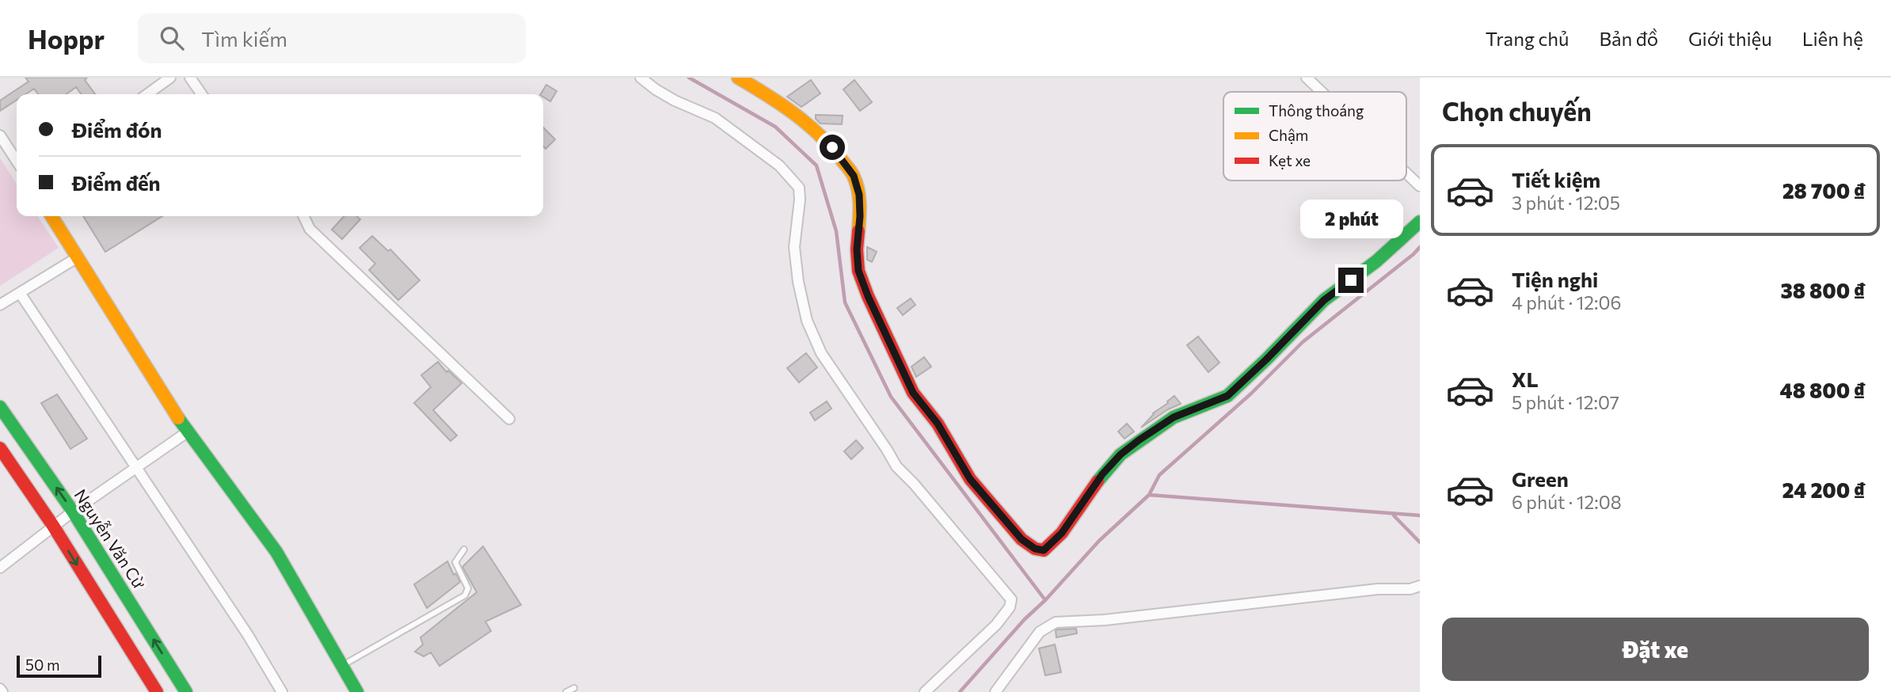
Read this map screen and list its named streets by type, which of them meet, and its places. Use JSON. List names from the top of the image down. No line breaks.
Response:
{"streets":{"street":["Nguyễn Văn Cừ"]},"legend":["Thông thoáng","Chậm","Kẹt xe"],"scale_bar":"50 m","page":{"header":"Hoppr","search":"Tìm kiếm","nav":["Trang chủ","Bản đồ","Giới thiệu","Liên hệ"],"heading":"Chọn chuyến","banner":["Điểm đón","Điểm đến"],"list":[{"name":"Tiết kiệm","note":"3 phút · 12:05","value":"28 700 ₫"},{"name":"Tiện nghi","note":"4 phút · 12:06","value":"38 800 ₫"},{"name":"XL","note":"5 phút · 12:07","value":"48 800 ₫"},{"name":"Green","note":"6 phút · 12:08","value":"24 200 ₫"}],"bubble":"2 phút","buttons":"Đặt xe","scale":"50 m"}}
